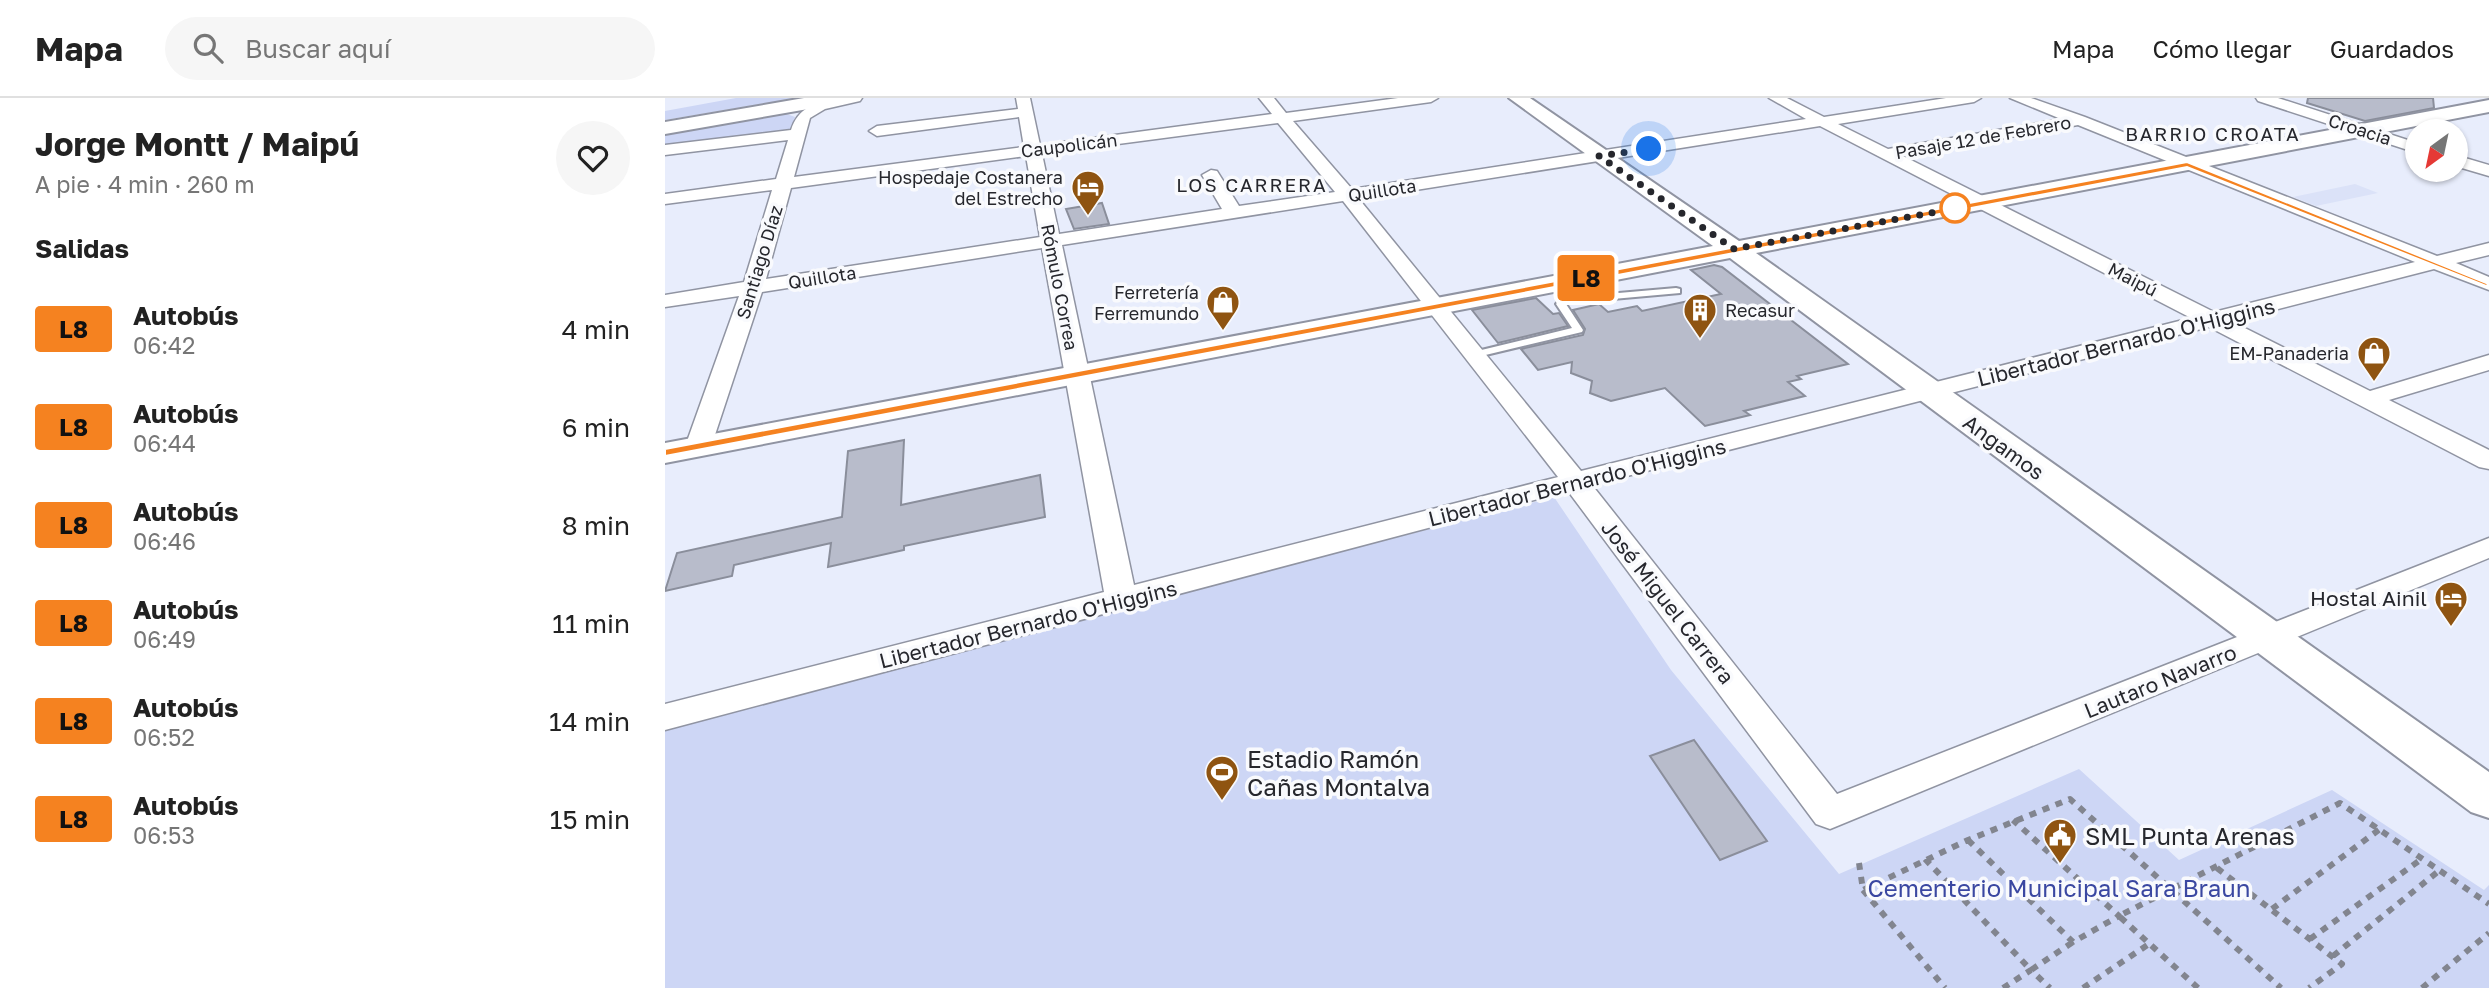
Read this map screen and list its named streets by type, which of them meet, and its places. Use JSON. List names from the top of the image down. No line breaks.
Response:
{"streets":{"main road":["Angamos"],"street":["Croacia","Pasaje 12 de Febrero","Caupolicán","Quillota","Santiago Díaz","Maipú","Rómulo Correa","Libertador Bernardo O'Higgins","José Miguel Carrera","Lautaro Navarro"]},"crossings":[["Pasaje 12 de Febrero","Maipú"],["Caupolicán","Santiago Díaz"],["Caupolicán","Rómulo Correa"],["Caupolicán","José Miguel Carrera"],["Quillota","Santiago Díaz"],["Quillota","Maipú"],["Quillota","Rómulo Correa"],["Quillota","Angamos"],["Quillota","José Miguel Carrera"],["Maipú","Libertador Bernardo O'Higgins"],["Rómulo Correa","Libertador Bernardo O'Higgins"],["Libertador Bernardo O'Higgins","Angamos"],["Libertador Bernardo O'Higgins","José Miguel Carrera"],["Angamos","Lautaro Navarro"],["José Miguel Carrera","Lautaro Navarro"]],"districts":["BARRIO CROATA","LOS CARRERA"],"parks":["Cementerio Municipal Sara Braun"],"places":{"hotel":["Hospedaje Costanera del Estrecho","Hostal Ainil"],"shop":["Ferretería Ferremundo","EM-Panaderia"],"building":["Recasur"],"sports":["Estadio Ramón Cañas Montalva"],"public building":["SML Punta Arenas"]},"lines":["bus line L8"],"north":"bottom left","page":{"header":"Mapa","search":"Buscar aquí","nav":["Mapa","Cómo llegar","Guardados"],"heading":[["Jorge Montt / Maipú","A pie · 4 min · 260 m"],"Salidas"],"on_map":"L8","list":[{"mark":"L8","name":"Autobús","note":"06:42","value":"4 min"},{"mark":"L8","name":"Autobús","note":"06:44","value":"6 min"},{"mark":"L8","name":"Autobús","note":"06:46","value":"8 min"},{"mark":"L8","name":"Autobús","note":"06:49","value":"11 min"},{"mark":"L8","name":"Autobús","note":"06:52","value":"14 min"},{"mark":"L8","name":"Autobús","note":"06:53","value":"15 min"}]}}
